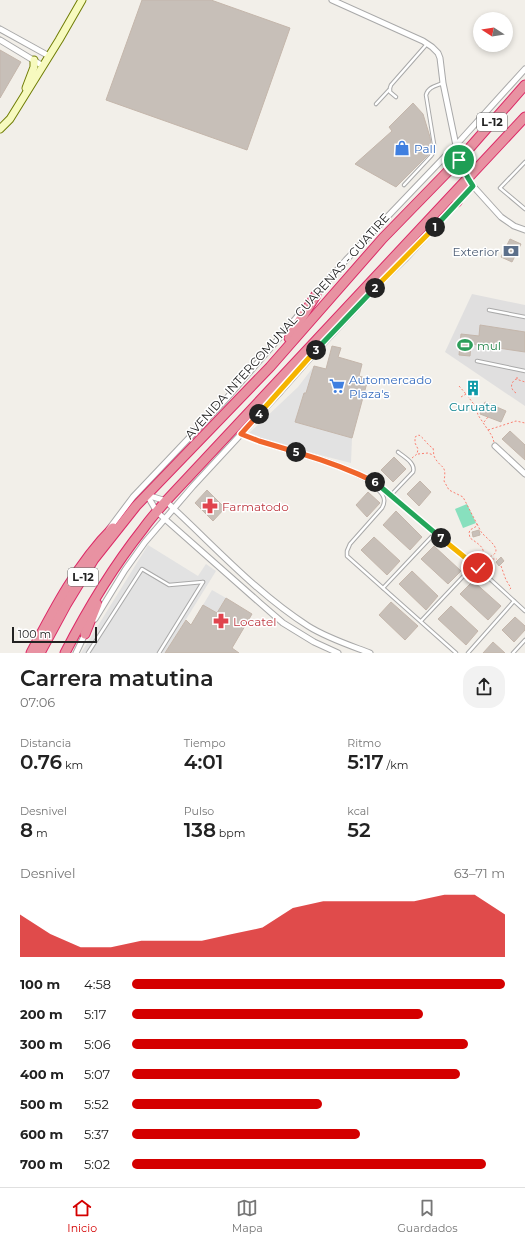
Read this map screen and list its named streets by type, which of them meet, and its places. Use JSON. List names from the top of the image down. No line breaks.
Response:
{"streets":{"highway":["L-12","AVENIDA INTERCOMUNAL GUARENAS - GUATIRE"]},"places":{"shop":["Pall"],"bank":["Exterior"],"sports":["mul"],"supermarket":["Automercado Plaza's"],"building":["Curuata"],"pharmacy":["Farmatodo","Locatel"]},"scale_bar":"100 m","north":"left","page":{"pins":["1","2","3","4","5","6","7"],"scale":"100 m","heading":["Carrera matutina","07:06"],"stats":[["Distancia","0.76 km"],["Tiempo","4:01"],["Ritmo","5:17 /km"],["Desnivel","8 m"],["Pulso","138 bpm"],["kcal","52"]],"chart":["Desnivel","63–71 m"],"list":[{"name":"100 m","note":"4:58"},{"name":"200 m","note":"5:17"},{"name":"300 m","note":"5:06"},{"name":"400 m","note":"5:07"},{"name":"500 m","note":"5:52"},{"name":"600 m","note":"5:37"},{"name":"700 m","note":"5:02"}],"tabs":["Inicio","Mapa","Guardados"]}}
